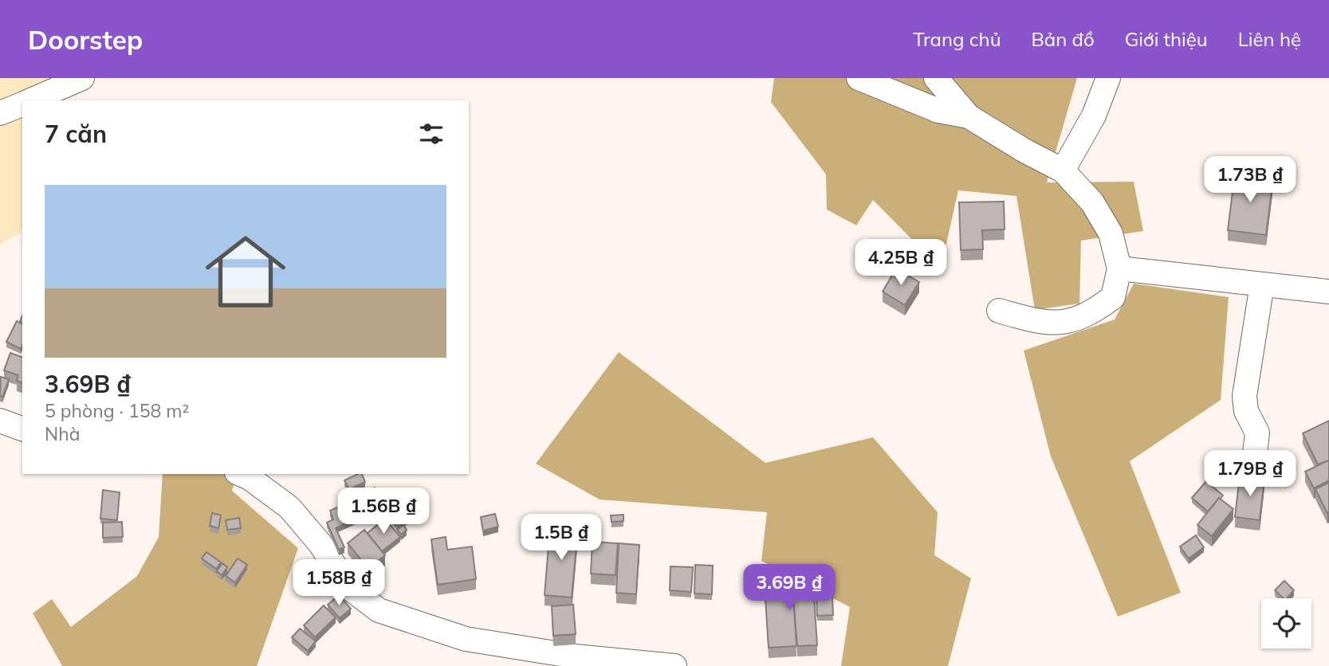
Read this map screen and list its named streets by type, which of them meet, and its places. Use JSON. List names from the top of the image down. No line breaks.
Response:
{"page":{"header":"Doorstep","nav":["Trang chủ","Bản đồ","Giới thiệu","Liên hệ"],"heading":"7 căn","price":["1.73B ₫","4.25B ₫","1.79B ₫","1.56B ₫","1.5B ₫","1.58B ₫","3.69B ₫"],"list":[{"name":"3.69B ₫","note":"5 phòng · 158 m² · Nhà"}]}}
